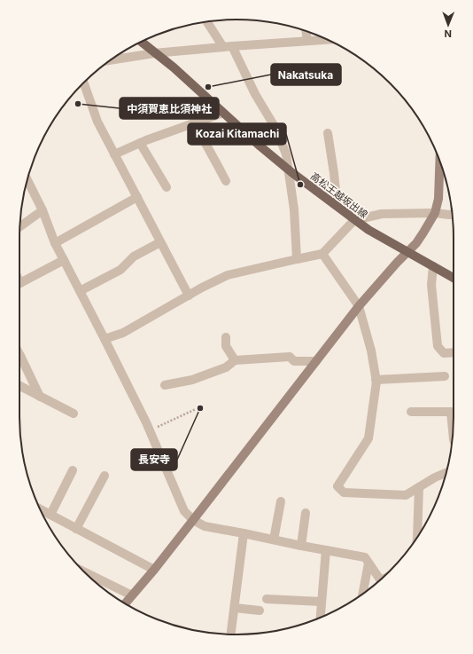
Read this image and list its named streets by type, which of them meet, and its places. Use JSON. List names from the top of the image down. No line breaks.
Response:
{"streets":{"main road":["高松王越坂出線"]},"places":["Nakatsuka","中須賀恵比須神社","Kozai Kitamachi","長安寺"],"north":"bottom"}
